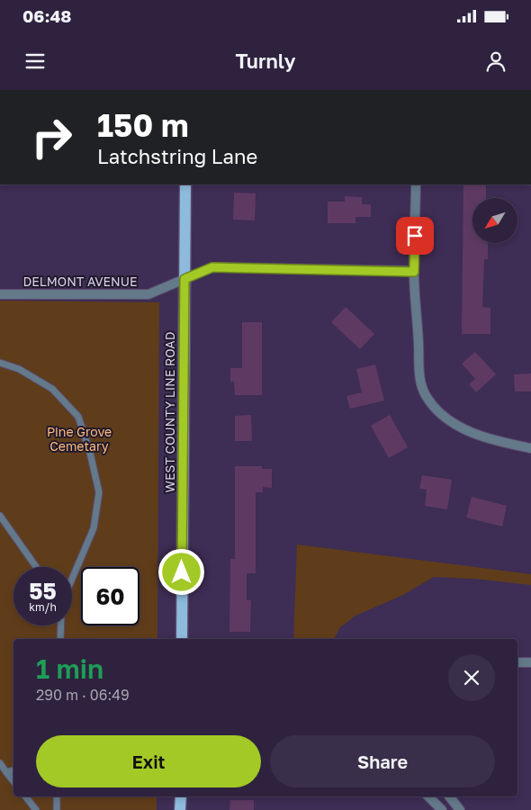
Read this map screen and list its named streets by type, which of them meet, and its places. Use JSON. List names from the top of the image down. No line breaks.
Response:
{"streets":{"main road":["WEST COUNTY LINE ROAD"],"street":["DELMONT AVENUE"]},"crossings":[["DELMONT AVENUE","WEST COUNTY LINE ROAD"]],"parks":["Pine Grove Cemetary"],"north":"bottom left","page":{"status":"06:48","header":"Turnly","turn":["150 m","Latchstring Lane"],"speed":"55 km/h","limit":"60","heading":["1 min","290 m · 06:49"],"buttons":["Exit","Share"]}}
